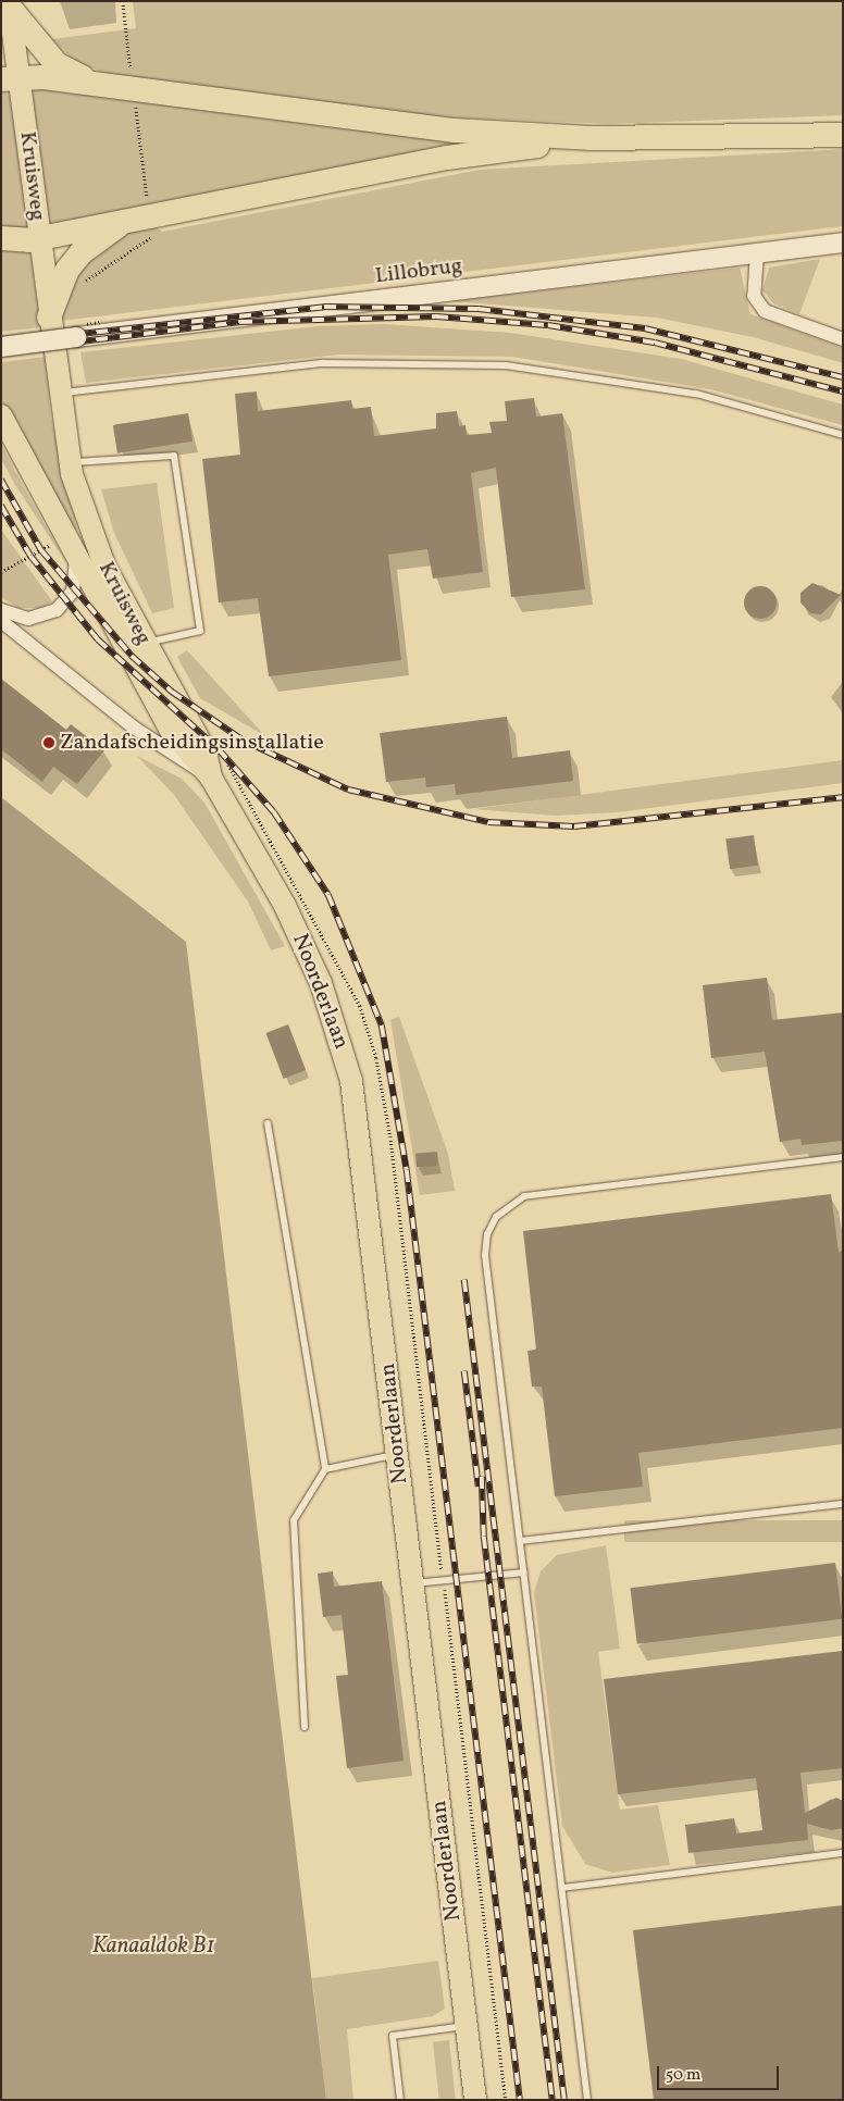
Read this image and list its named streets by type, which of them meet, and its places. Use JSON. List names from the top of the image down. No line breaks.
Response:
{"streets":{"main road":["Kruisweg","Noorderlaan"],"street":["Lillobrug"]},"crossings":[["Kruisweg","Noorderlaan"]],"water":["Kanaaldok B1"],"places":["Zandafscheidingsinstallatie"],"scale_bar":"50 m"}
